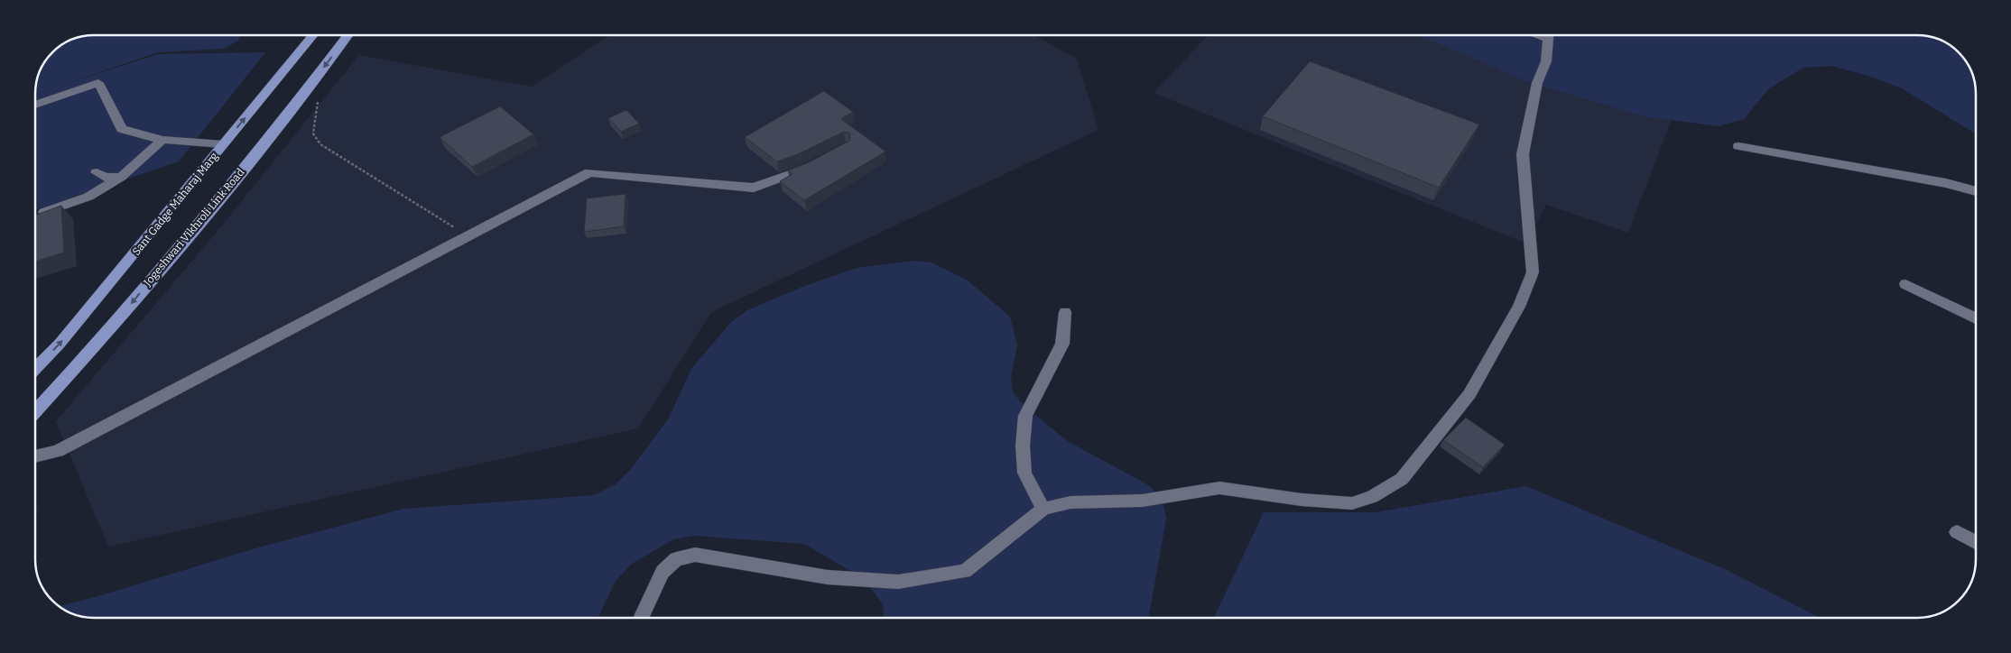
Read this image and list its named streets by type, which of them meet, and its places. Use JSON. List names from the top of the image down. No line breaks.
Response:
{"streets":{"main road":["Sant Gadge Maharaj Marg","Jogeshwari Vikhroli Link Road"]},"one_way":["Sant Gadge Maharaj Marg","Jogeshwari Vikhroli Link Road"]}
